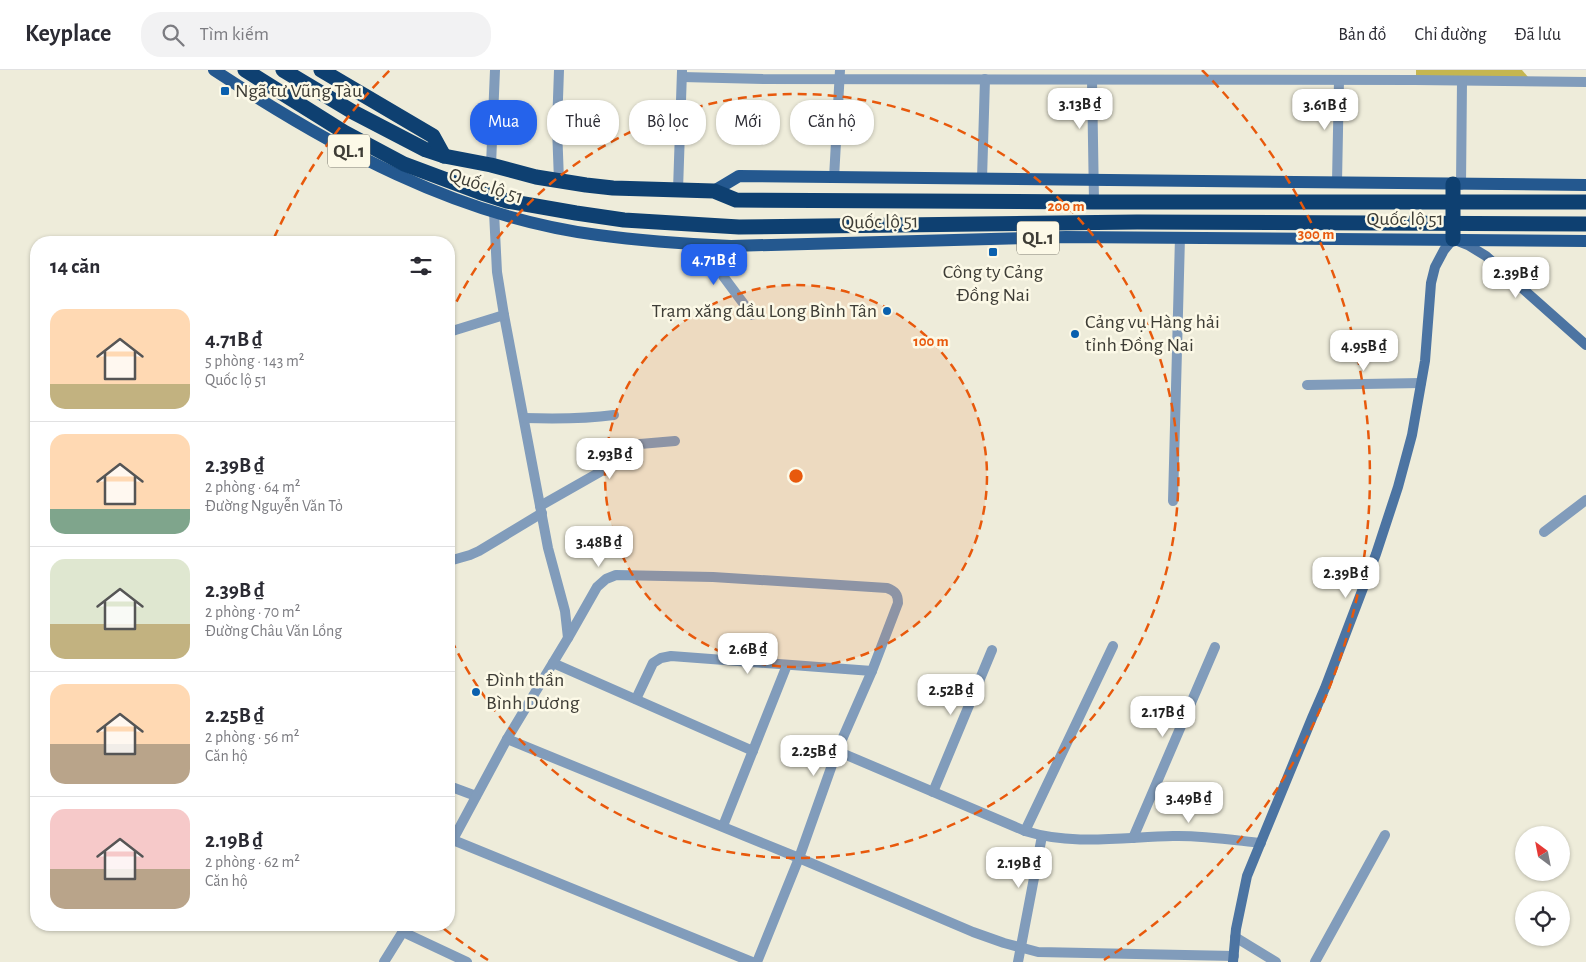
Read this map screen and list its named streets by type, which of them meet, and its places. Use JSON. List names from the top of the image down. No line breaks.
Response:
{"streets":{"highway":["QL.1","Quốc lộ 51"]},"crossings":[["QL.1","Quốc lộ 51"]],"places":{"transit":["Ngã tư Vũng Tàu","Công ty Cảng Đồng Nai"],"other":["Trạm xăng dầu Long Bình Tân","Cảng vụ Hàng hải tỉnh Đồng Nai","Đình thần Bình Dương"]},"north":"top left","page":{"header":"Keyplace","search":"Tìm kiếm","nav":["Bản đồ","Chỉ đường","Đã lưu"],"price":["3.13B ₫","3.61B ₫","4.71B ₫","2.39B ₫","4.95B ₫","2.93B ₫","3.48B ₫","2.39B ₫","2.6B ₫","2.52B ₫","2.17B ₫","2.25B ₫","3.49B ₫","2.19B ₫"],"chip":["Mua","Thuê","Bộ lọc","Mới","Căn hộ"],"heading":"14 căn","list":[{"name":"4.71B ₫","note":"5 phòng · 143 m² · Quốc lộ 51"},{"name":"2.39B ₫","note":"2 phòng · 64 m² · Đường Nguyễn Văn Tỏ"},{"name":"2.39B ₫","note":"2 phòng · 70 m² · Đường Châu Văn Lồng"},{"name":"2.25B ₫","note":"2 phòng · 56 m² · Căn hộ"},{"name":"2.19B ₫","note":"2 phòng · 62 m² · Căn hộ"}]},"rings":["200 m","300 m","100 m"]}
